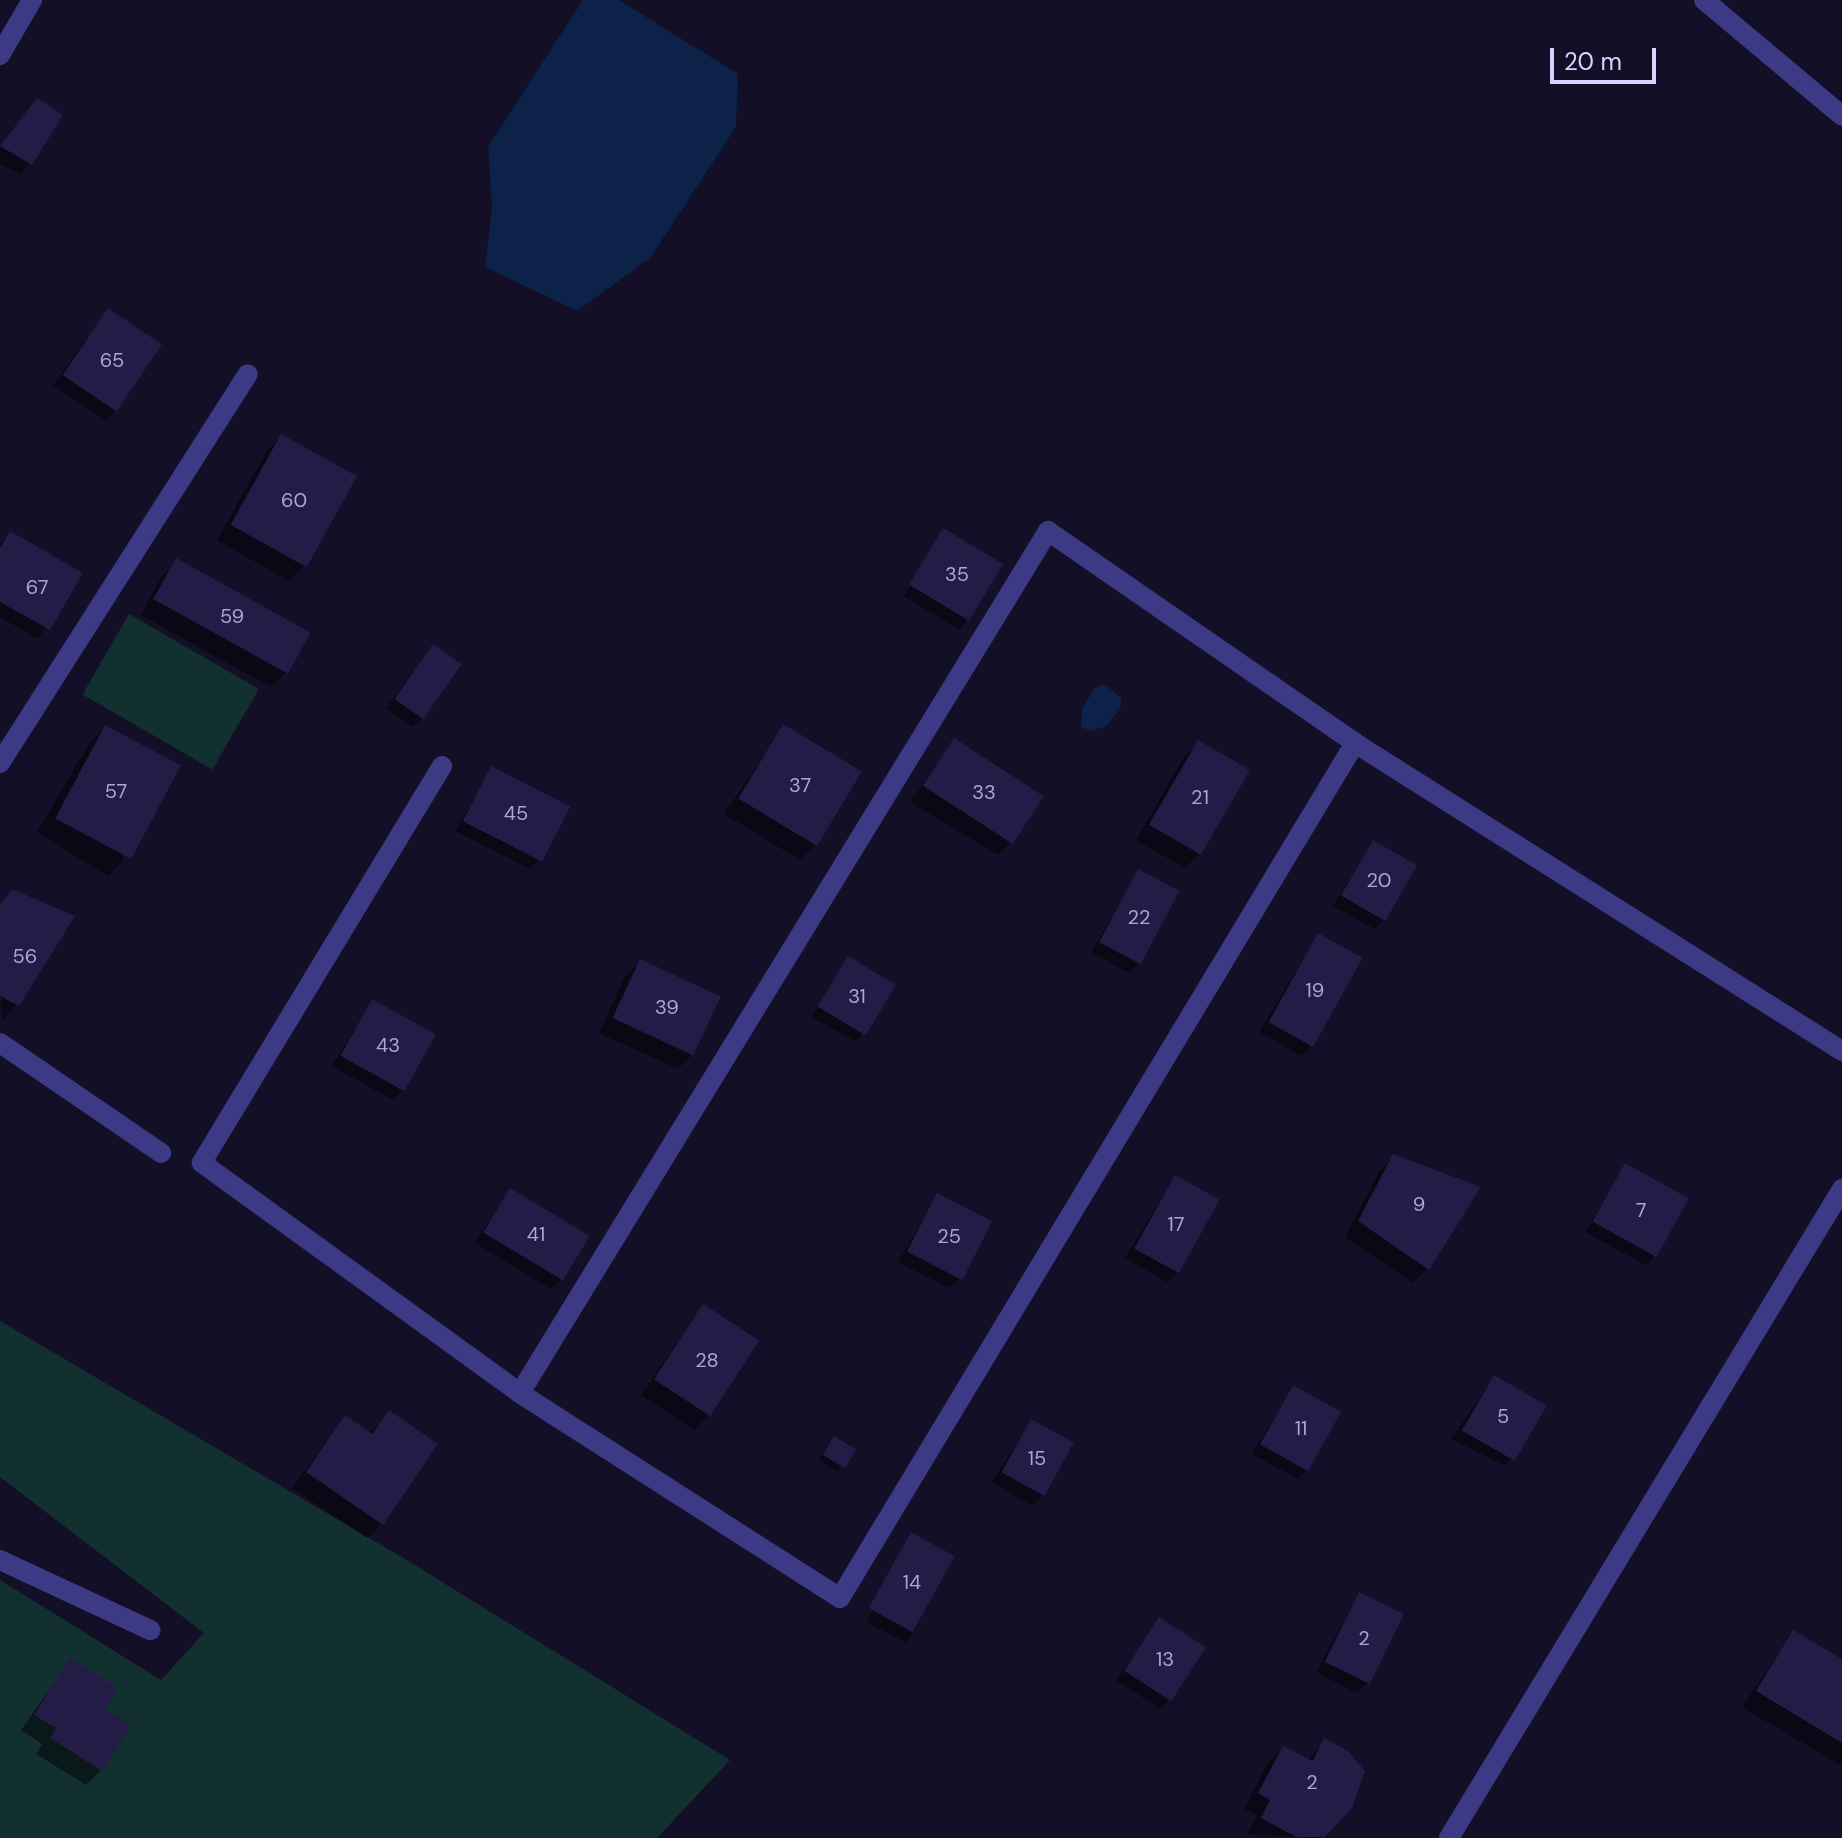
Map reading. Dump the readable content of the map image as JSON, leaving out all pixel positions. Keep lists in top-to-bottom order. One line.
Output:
{"house_numbers":["65","60","35","67","59","37","57","33","21","45","20","22","56","19","31","39","43","9","7","17","41","25","28","5","11","15","14","2","13","2"],"scale_bar":"20 m"}
